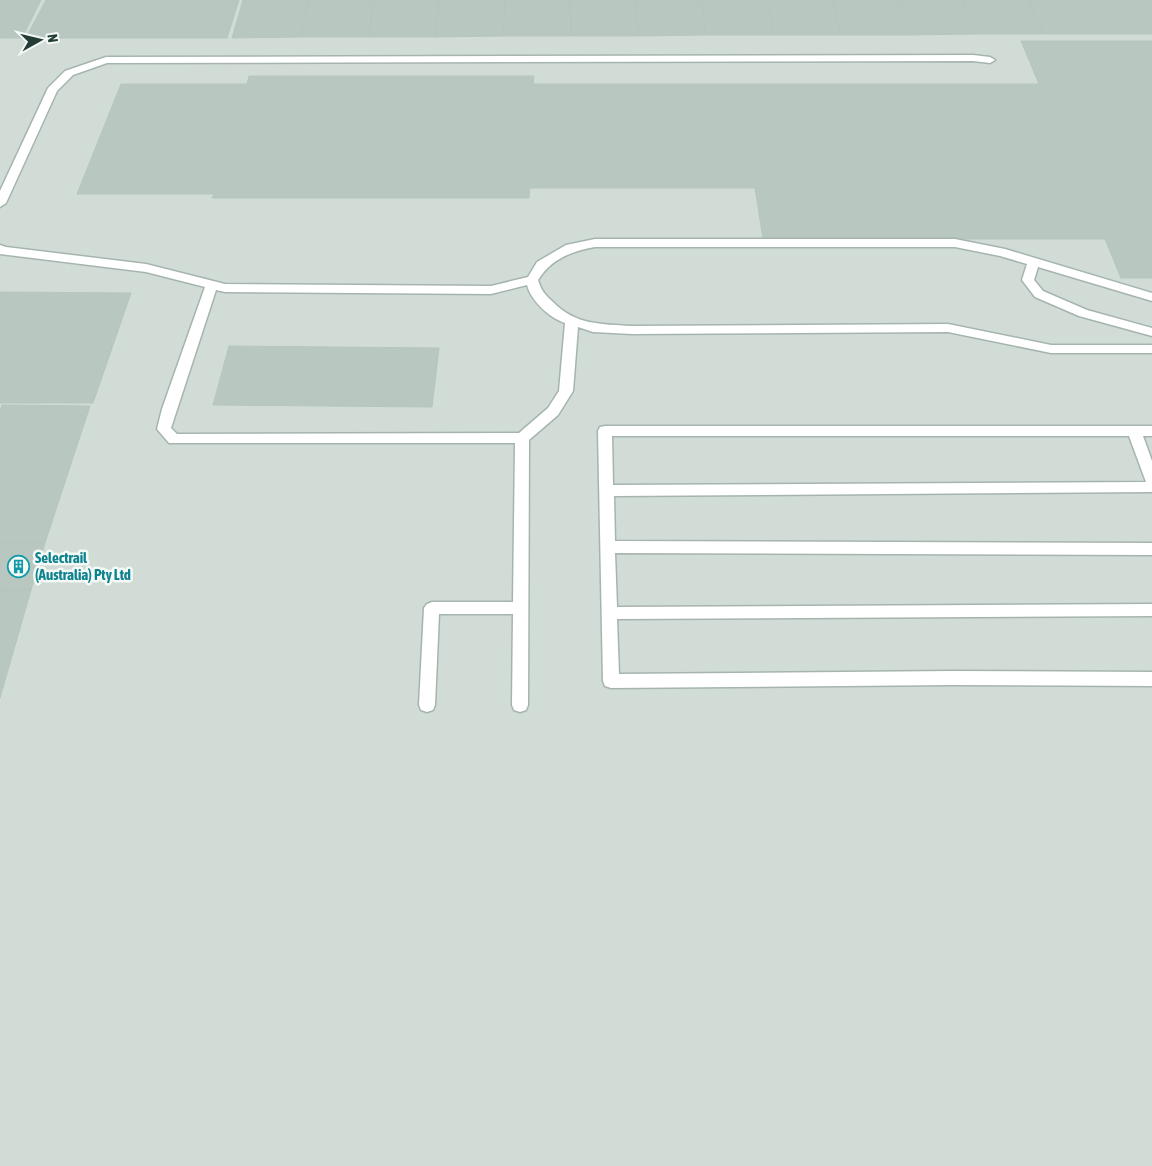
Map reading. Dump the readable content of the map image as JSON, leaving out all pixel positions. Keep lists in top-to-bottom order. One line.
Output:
{"places":{"building":["Selectrail (Australia) Pty Ltd"]},"north":"right"}
